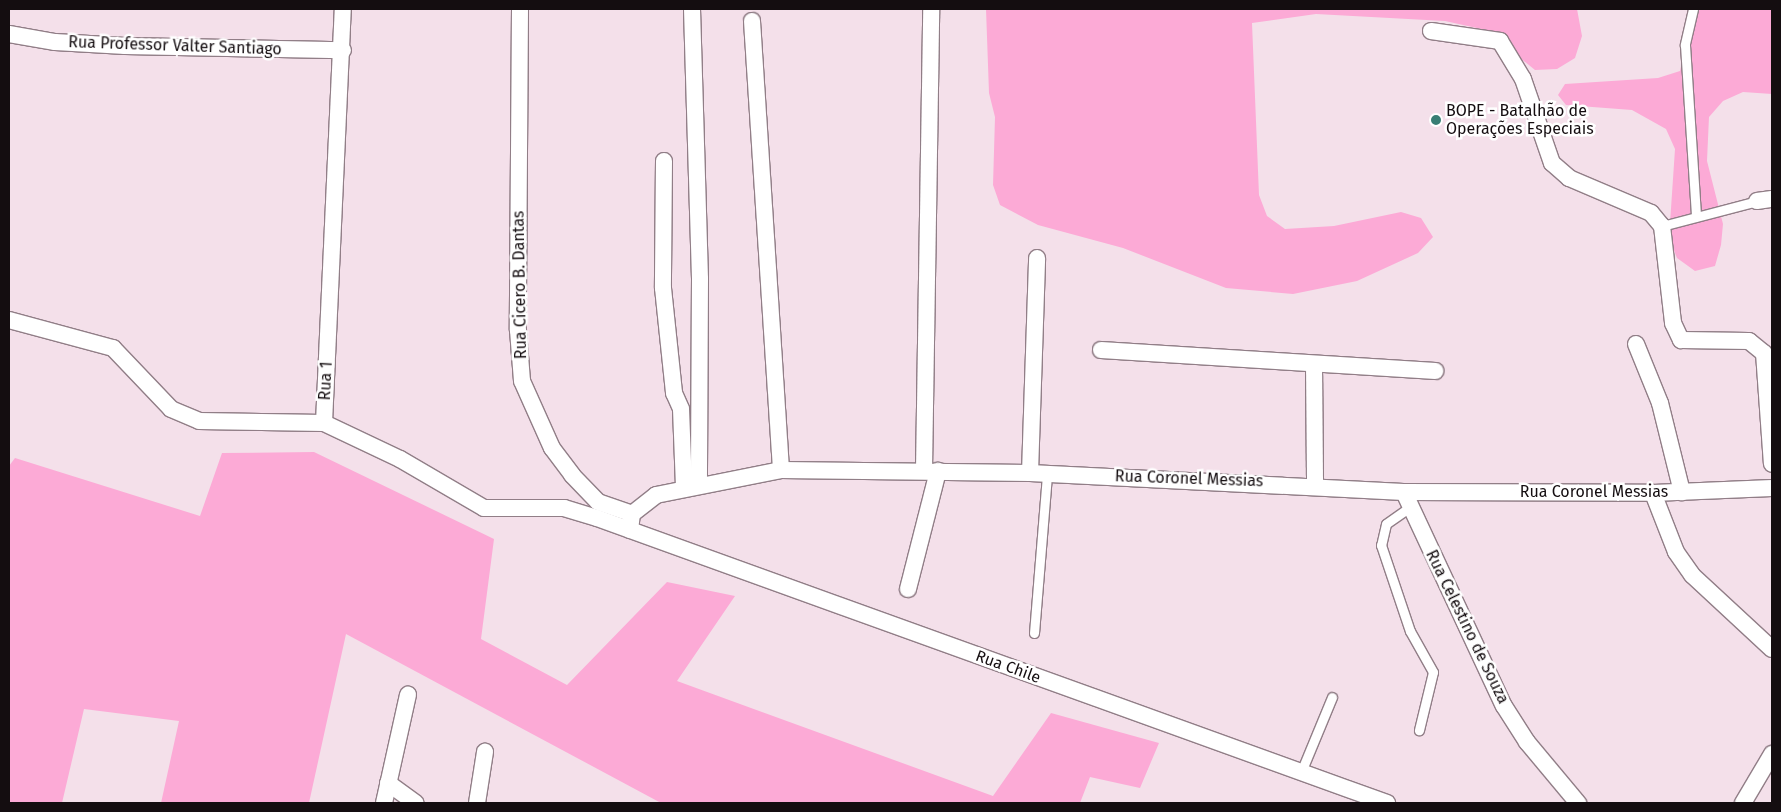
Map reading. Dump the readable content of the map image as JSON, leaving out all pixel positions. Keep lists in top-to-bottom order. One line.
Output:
{"streets":{"street":["Rua Professor Valter Santiago","Rua Cicero B. Dantas","Rua 1","Rua Coronel Messias","Rua Celestino de Souza","Rua Chile"]},"crossings":[["Rua Professor Valter Santiago","Rua 1"],["Rua Cicero B. Dantas","Rua 1"],["Rua Cicero B. Dantas","Rua Coronel Messias"],["Rua Cicero B. Dantas","Rua Chile"],["Rua 1","Rua Coronel Messias"],["Rua 1","Rua Chile"],["Rua Coronel Messias","Rua Celestino de Souza"],["Rua Coronel Messias","Rua Chile"]],"places":["BOPE - Batalhão de Operações Especiais"]}
